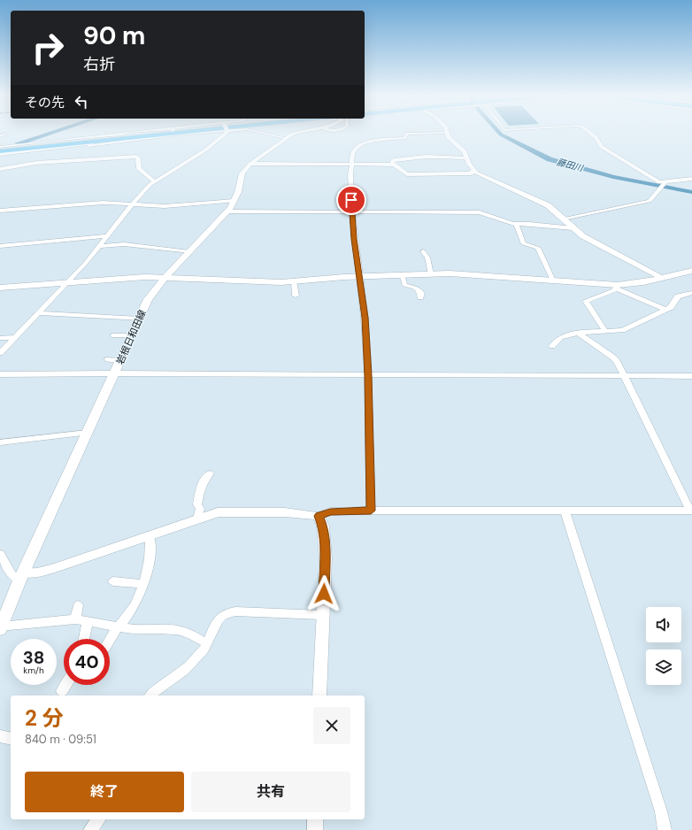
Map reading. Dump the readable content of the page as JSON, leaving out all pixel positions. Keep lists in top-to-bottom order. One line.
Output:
{"streets":{"main road":["岩根日和田線"]},"water":["藤田川"],"page":{"turn":["90 m","右折"],"then":"その先","speed":"38 km/h","limit":"40","heading":["2 分","840 m · 09:51"],"buttons":["終了","共有"]}}
